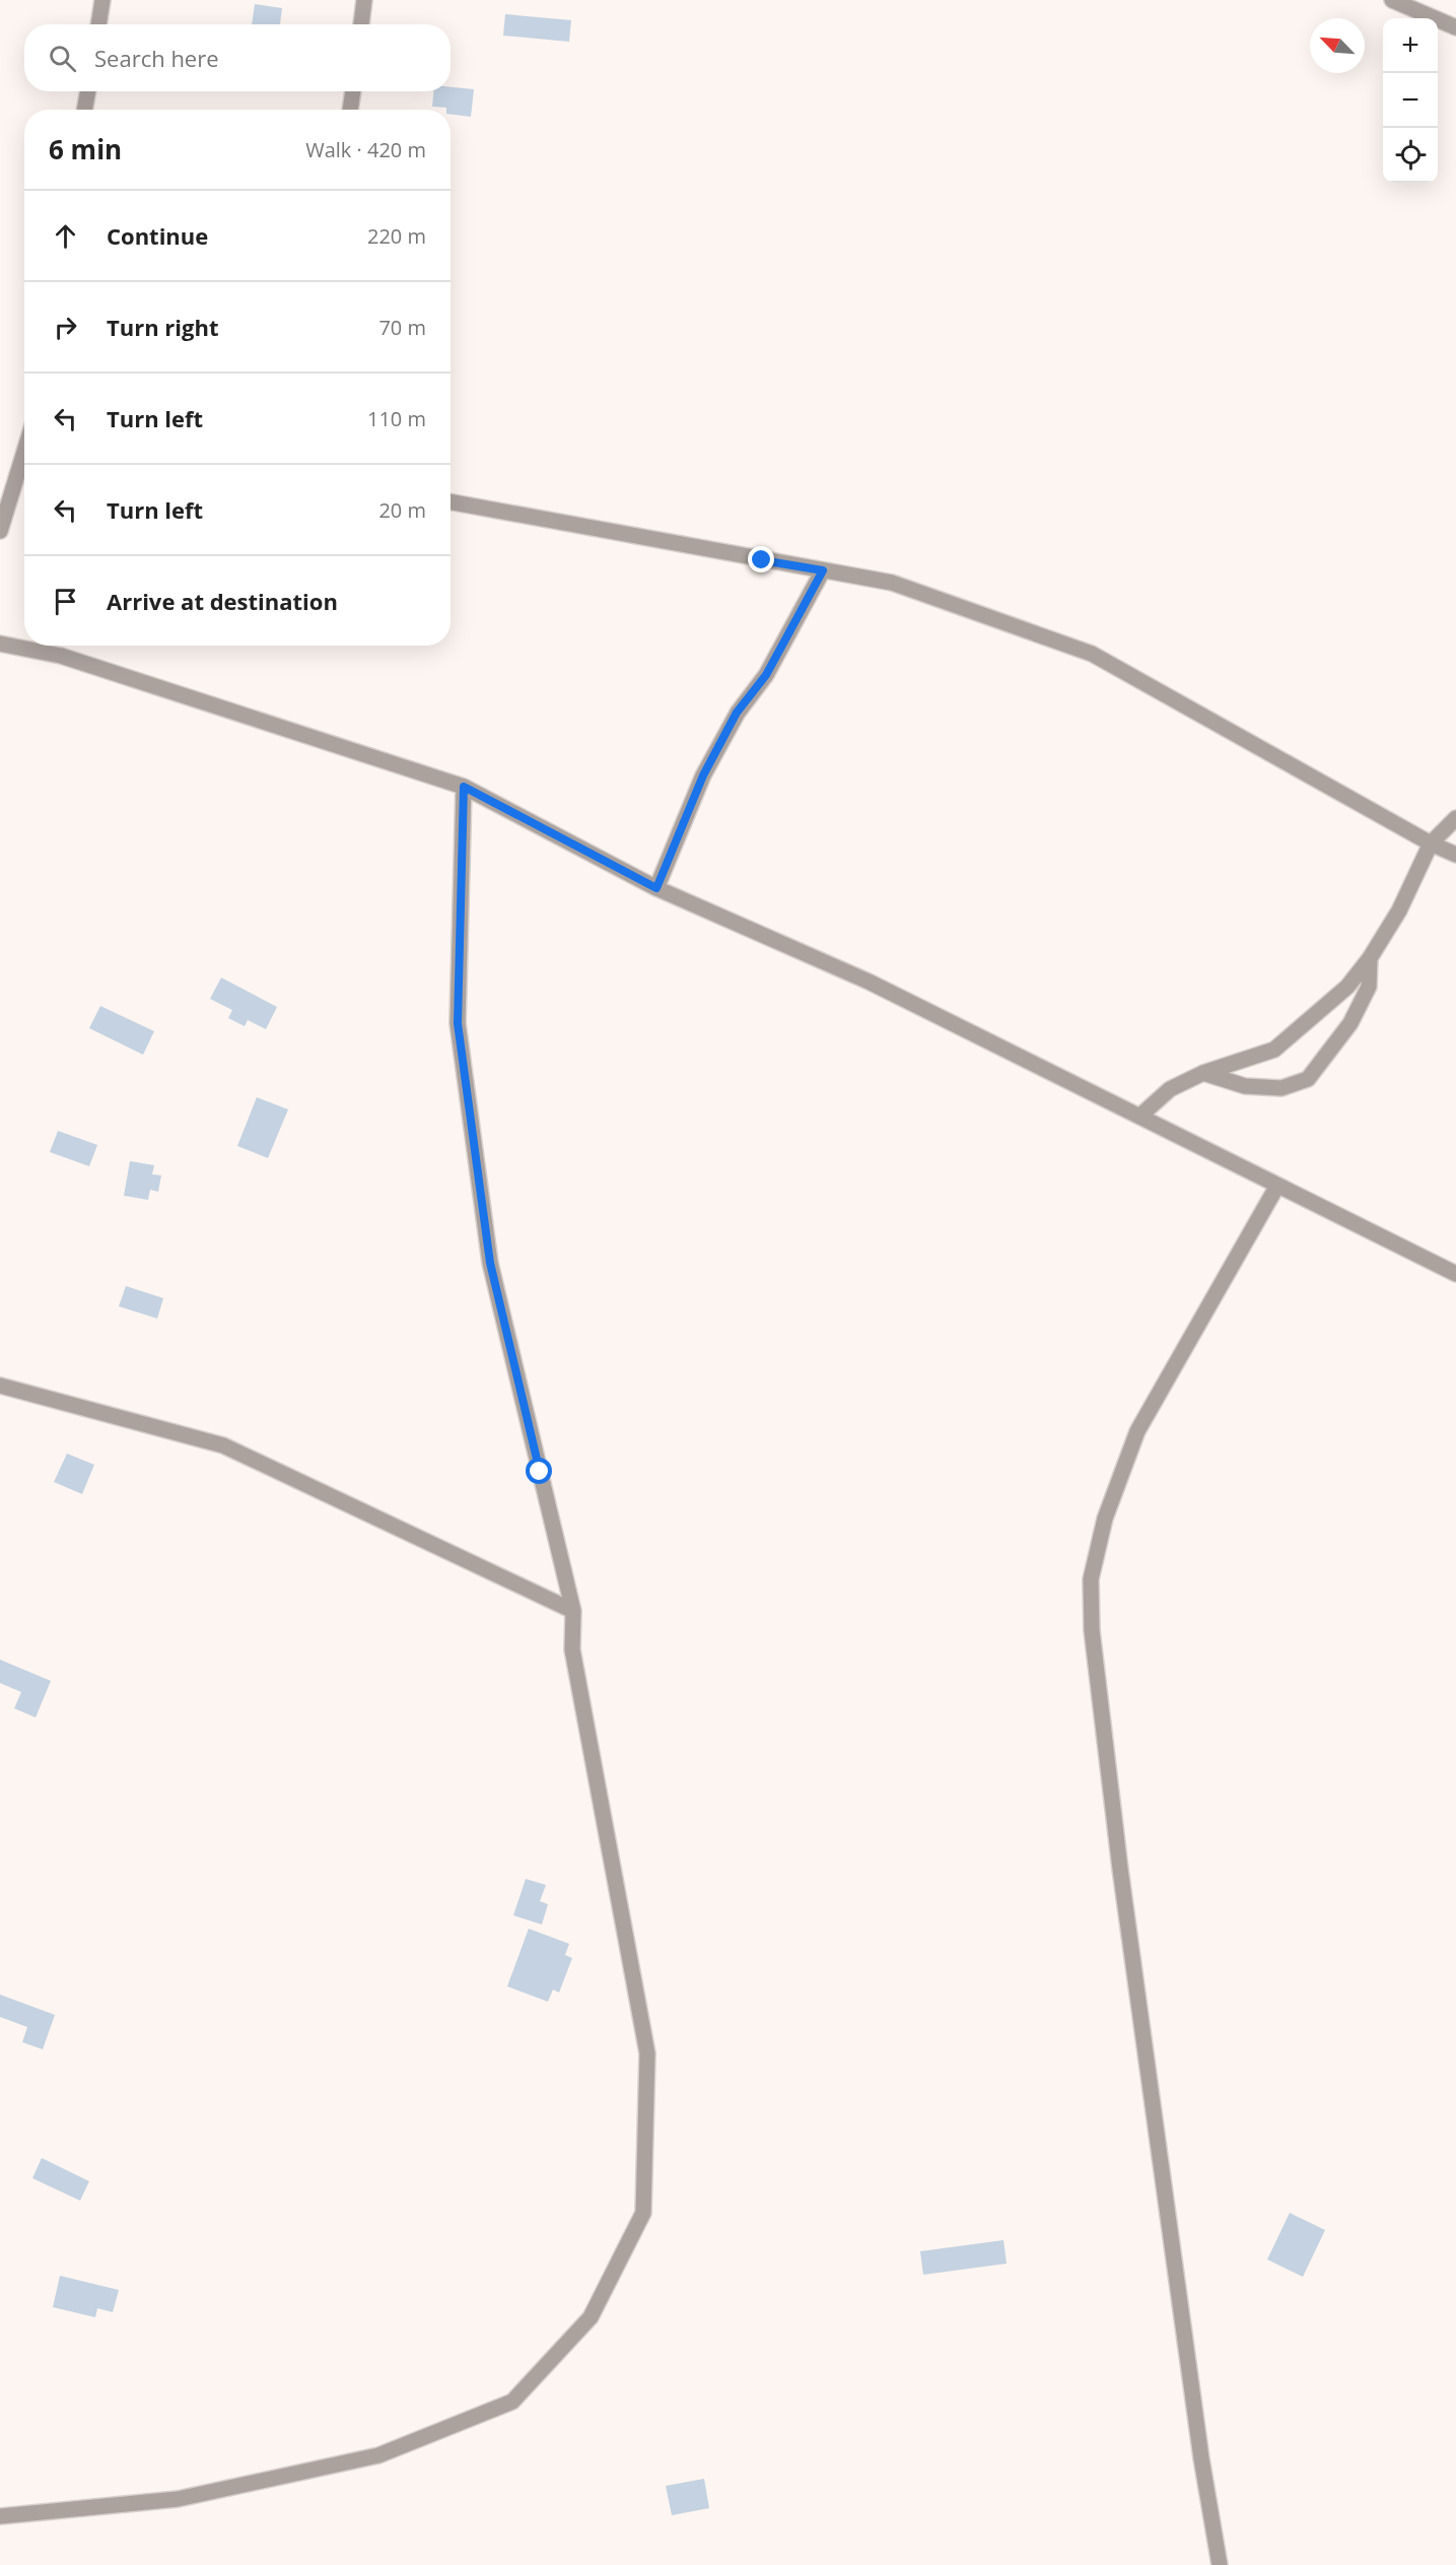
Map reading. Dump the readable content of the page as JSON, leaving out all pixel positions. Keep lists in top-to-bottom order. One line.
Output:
{"north":"top left","page":{"map_buttons":["+","−"],"search":"Search here","heading":["6 min","Walk · 420 m"],"list":[["Continue","220 m"],["Turn right","70 m"],["Turn left","110 m"],["Turn left","20 m"],"Arrive at destination"]}}
